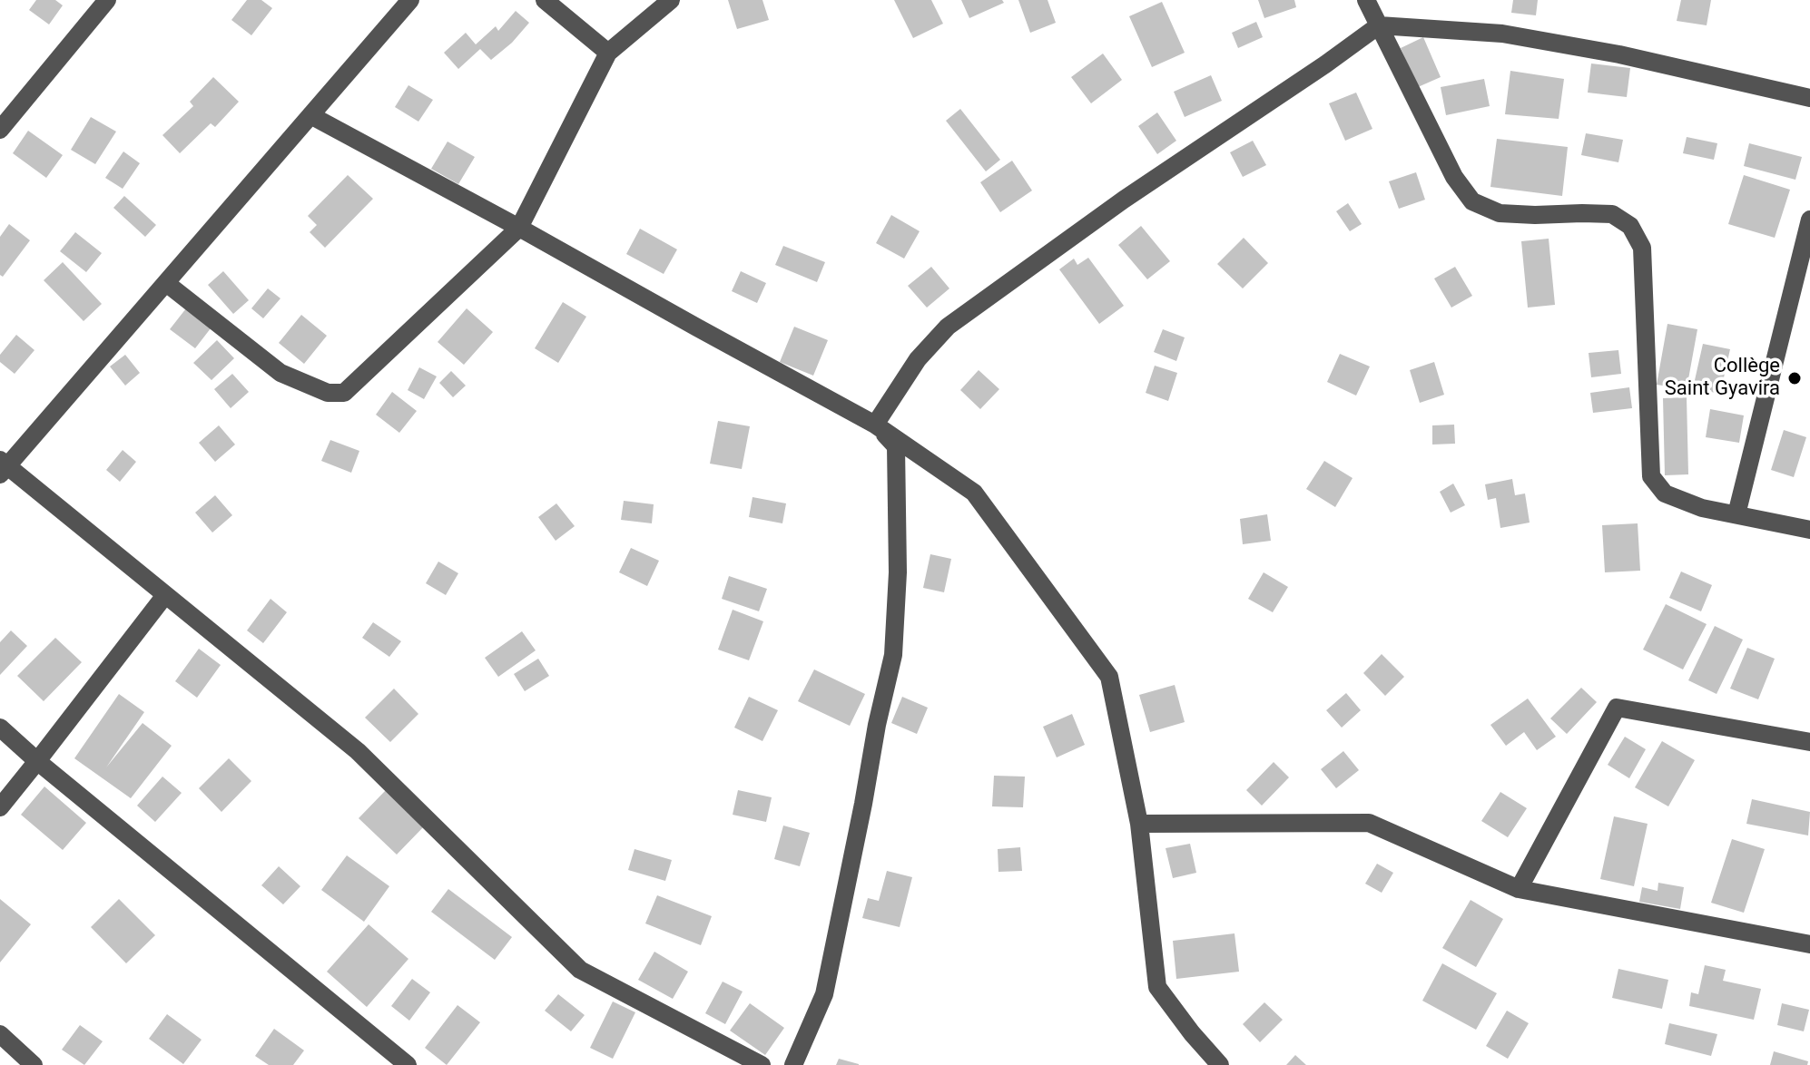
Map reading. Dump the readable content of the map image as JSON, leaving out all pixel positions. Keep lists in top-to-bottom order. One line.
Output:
{"places":["Collège Saint Gyavira"]}
